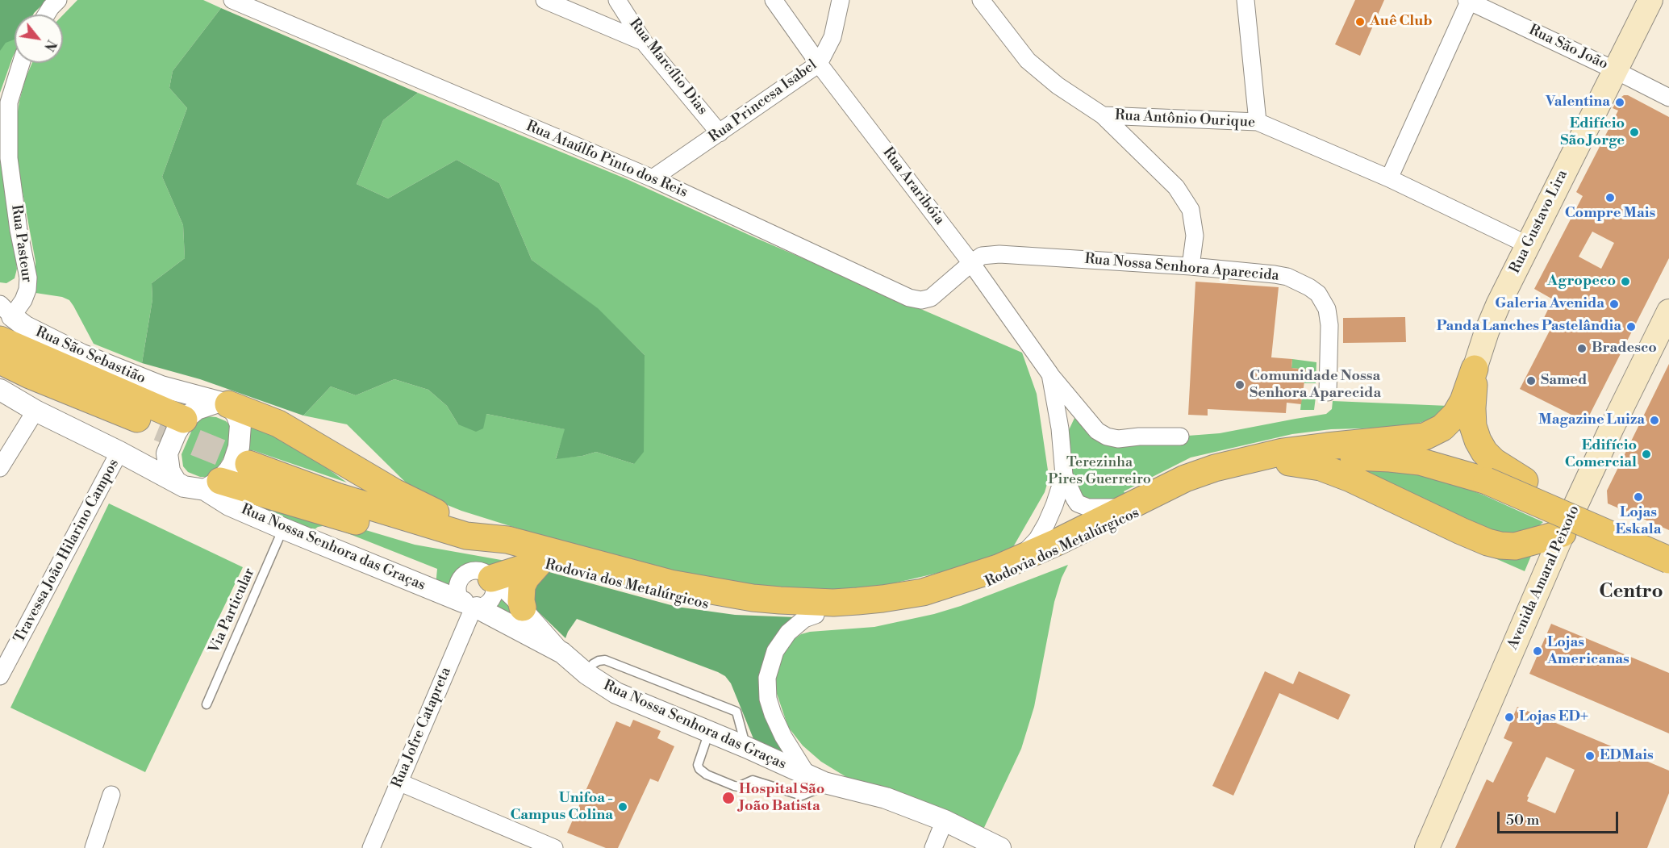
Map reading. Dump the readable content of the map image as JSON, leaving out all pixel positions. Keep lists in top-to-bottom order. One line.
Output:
{"streets":{"main road":["Rua Gustavo Lira","Rodovia dos Metalúrgicos","Avenida Amaral Peixoto"],"street":["Rua São João","Rua Marcílio Dias","Rua Princesa Isabel","Rua Antônio Ourique","Rua Ataúlfo Pinto dos Reis","Rua Araribóia","Rua Pasteur","Rua Nossa Senhora Aparecida","Rua São Sebastião","Rua Nossa Senhora das Graças","Travessa João Hilarino Campos","Rua Jofre Catapreta"],"lane":["Via Particular"]},"crossings":[["Rua São João","Rua Gustavo Lira"],["Rua Marcílio Dias","Rua Princesa Isabel"],["Rua Princesa Isabel","Rua Ataúlfo Pinto dos Reis"],["Rua Princesa Isabel","Rua Araribóia"],["Rua Antônio Ourique","Rua Gustavo Lira"],["Rua Ataúlfo Pinto dos Reis","Rua Araribóia"],["Rua Ataúlfo Pinto dos Reis","Rua Nossa Senhora Aparecida"],["Rua Araribóia","Rua Nossa Senhora Aparecida"],["Rua Pasteur","Rua São Sebastião"],["Rua São Sebastião","Rua Nossa Senhora das Graças"],["Rua Nossa Senhora das Graças","Rodovia dos Metalúrgicos"],["Rua Nossa Senhora das Graças","Via Particular"],["Rua Nossa Senhora das Graças","Rua Jofre Catapreta"]],"districts":["Centro"],"parks":["Terezinha Pires Guerreiro"],"places":["Auê Club","Valentina","Edifício São Jorge","Compre Mais","Agropeco","Galeria Avenida","Panda Lanches Pastelândia","Bradesco","Samed","Comunidade Nossa Senhora Aparecida","Magazine Luiza","Edifício Comercial","Lojas Eskala","Lojas Americanas","Lojas ED+","EDMais","Hospital São João Batista","Unifoa - Campus Colina"],"scale_bar":"50 m","north":"bottom right"}
